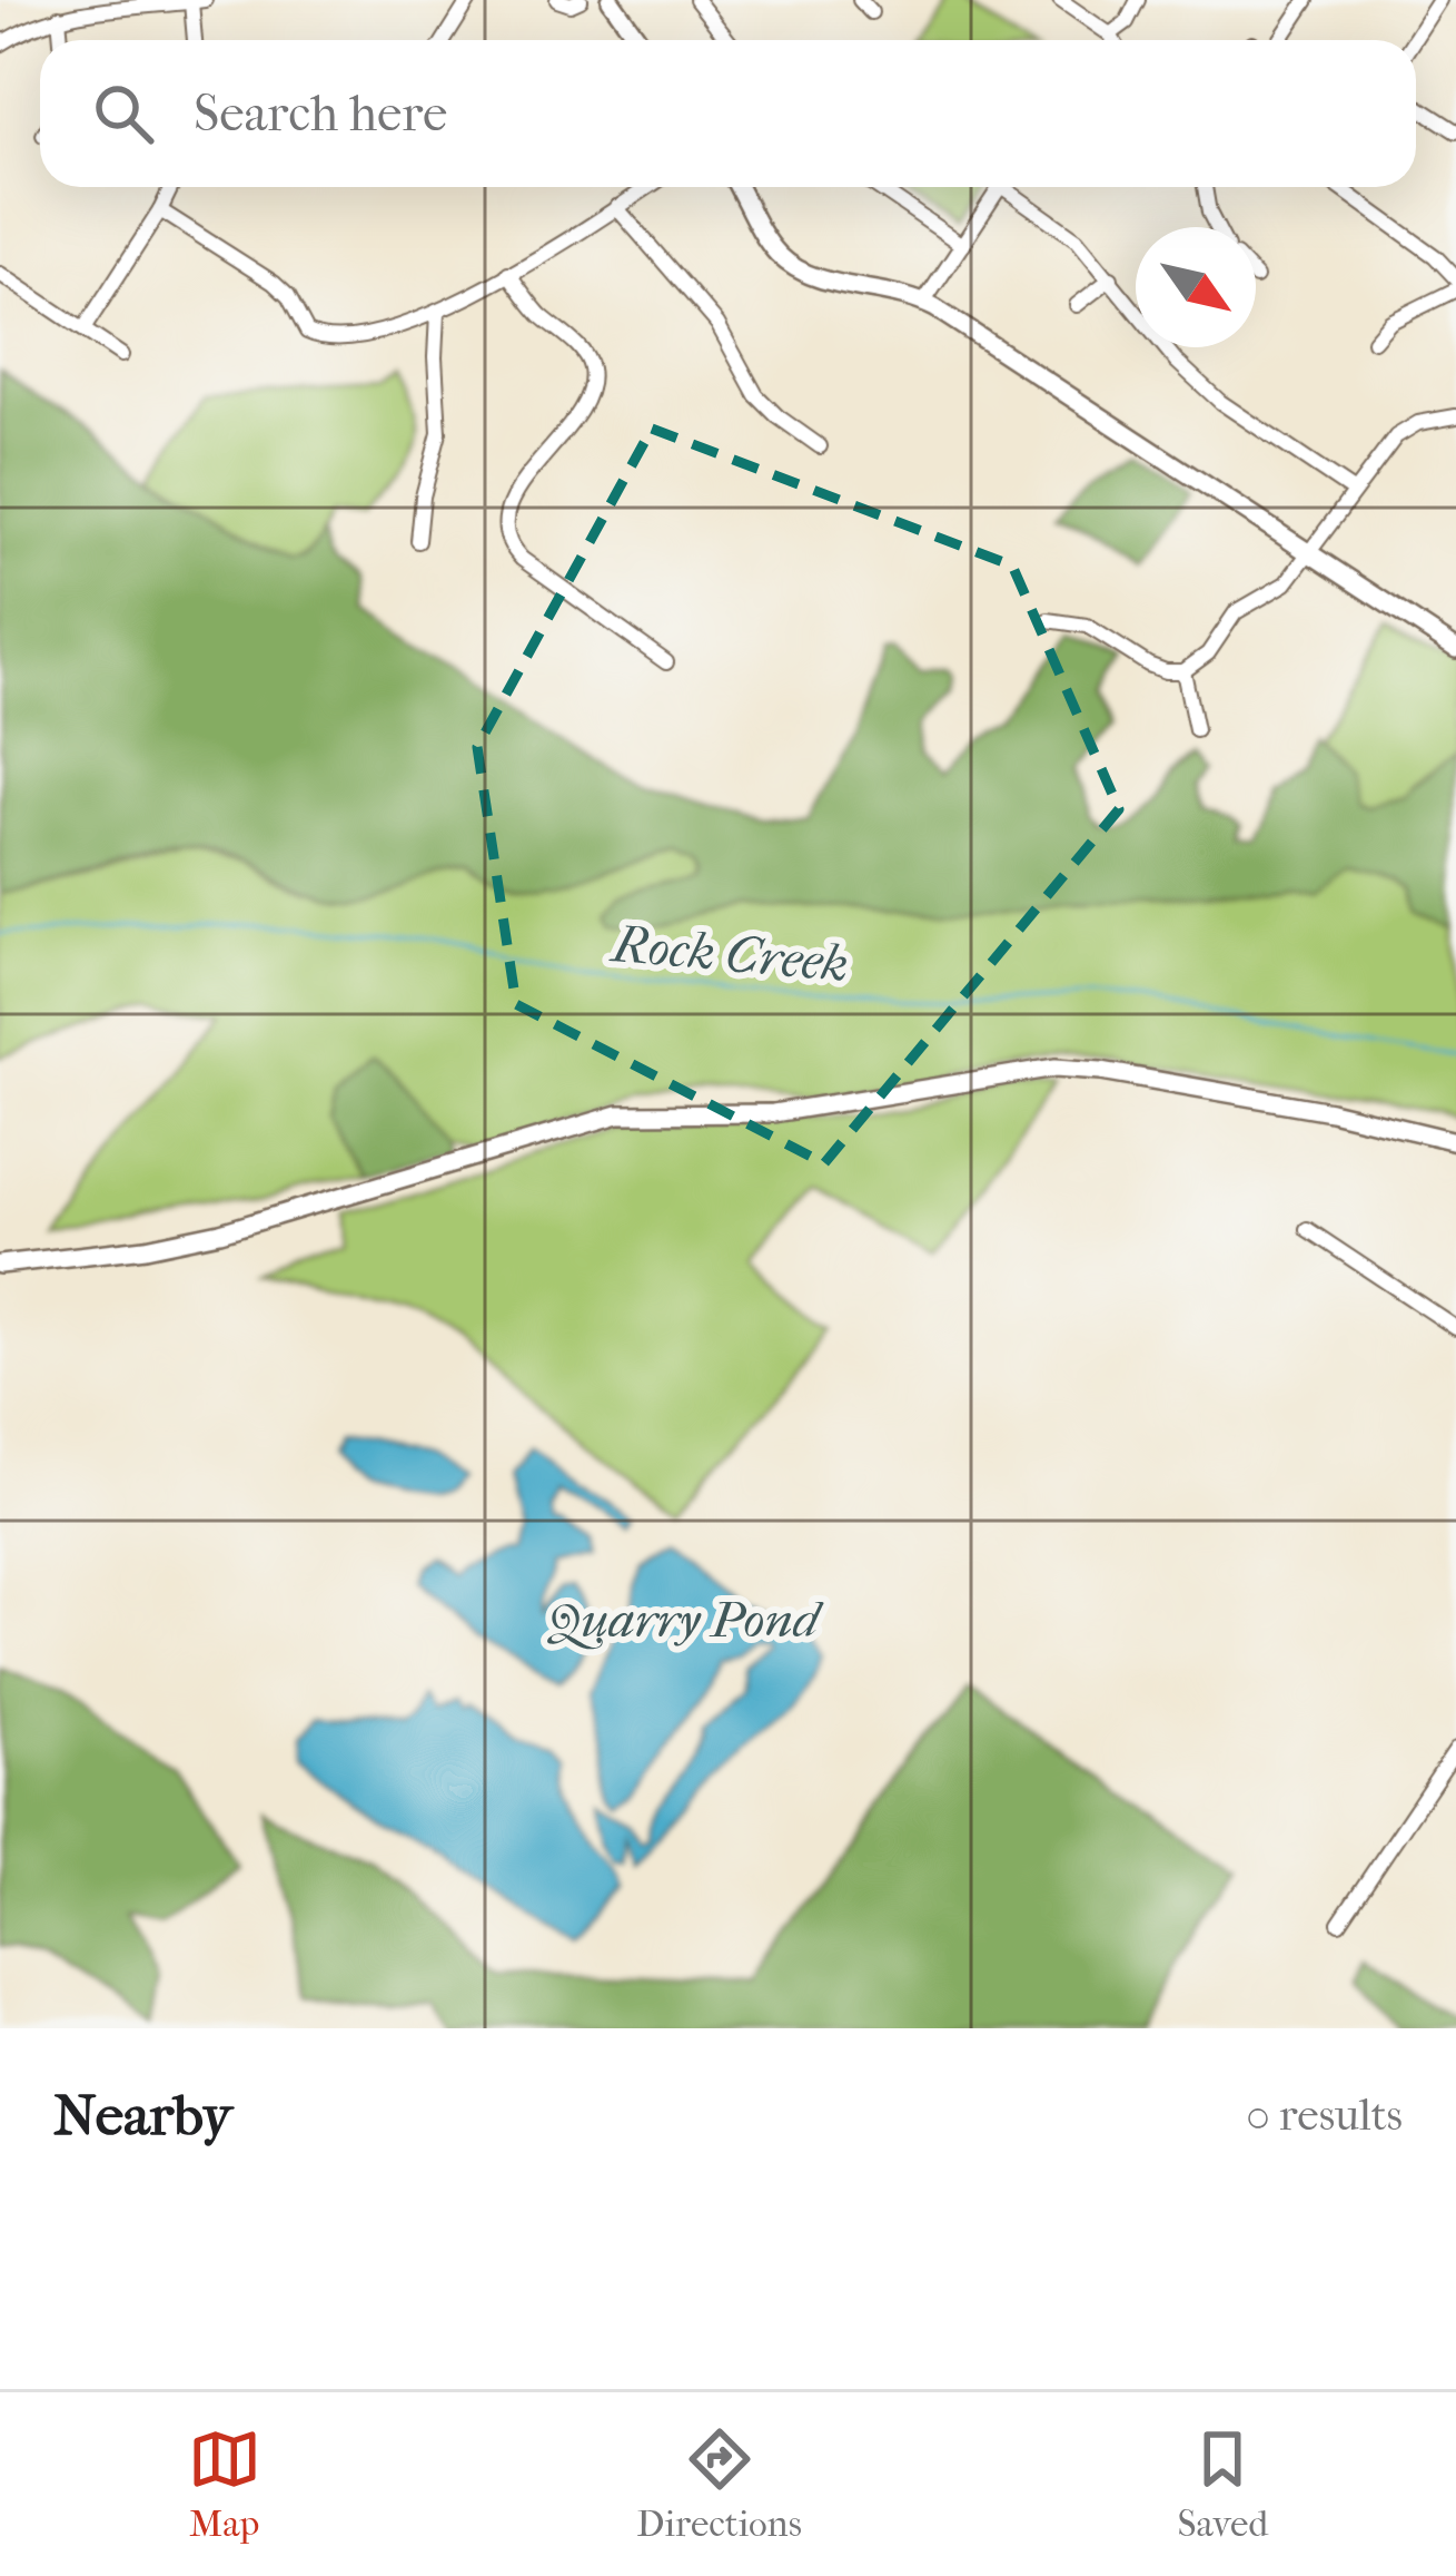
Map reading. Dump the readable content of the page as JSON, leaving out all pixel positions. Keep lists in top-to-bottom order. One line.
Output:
{"water":["Rock Creek","Quarry Pond"],"north":"bottom right","page":{"search":"Search here","heading":["Nearby","0 results"],"nav":["Map","Directions","Saved"]}}
